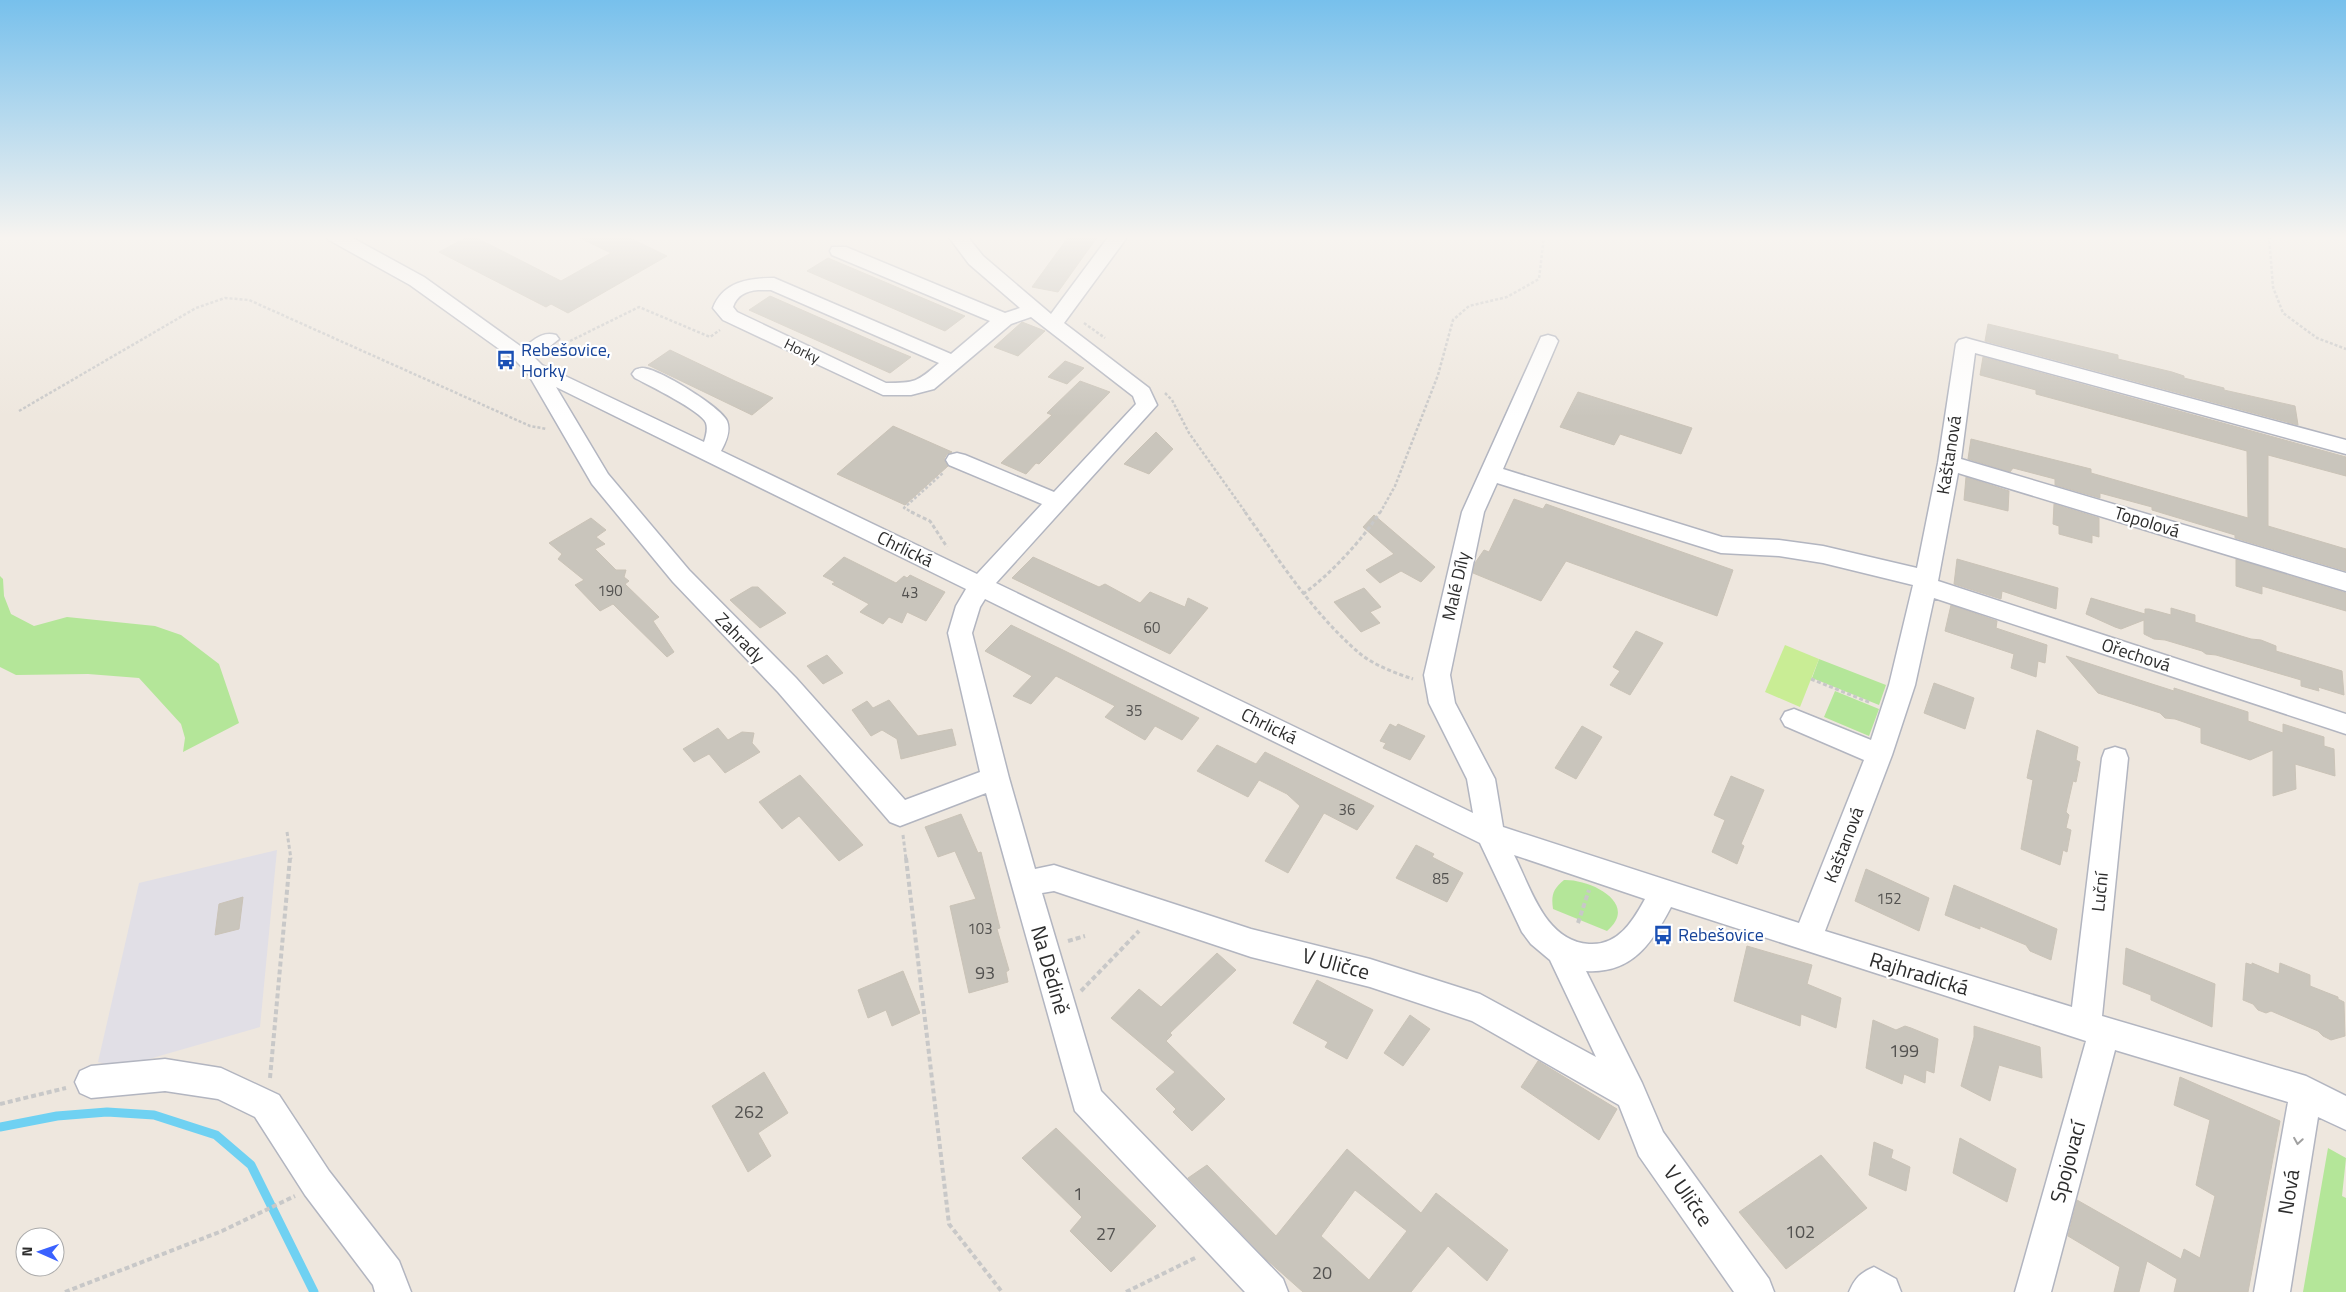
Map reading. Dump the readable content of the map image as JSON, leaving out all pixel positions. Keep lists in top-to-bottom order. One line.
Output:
{"streets":{"street":["Horky","Kaštanová","Topolová","Chrlická","Malé Díly","Zahrady","Ořechová","Luční","V Uličce","Na Dědině","Rajhradická","Spojovací","Nová"]},"crossings":[["Kaštanová","Topolová"],["Kaštanová","Ořechová"],["Kaštanová","Rajhradická"],["Chrlická","Zahrady"],["Chrlická","V Uličce"],["Chrlická","Na Dědině"],["Chrlická","Rajhradická"],["Malé Díly","Ořechová"],["Luční","Rajhradická"],["Luční","Spojovací"],["V Uličce","Na Dědině"],["V Uličce","Rajhradická"],["Rajhradická","Spojovací"],["Rajhradická","Nová"]],"one_way":["Nová"],"places":{"bus stop":["Rebešovice, Horky","Rebešovice"]},"house_numbers":["190","43","60","35","36","85","152","103","93","199","262","1","102","27","20"],"north":"left"}
